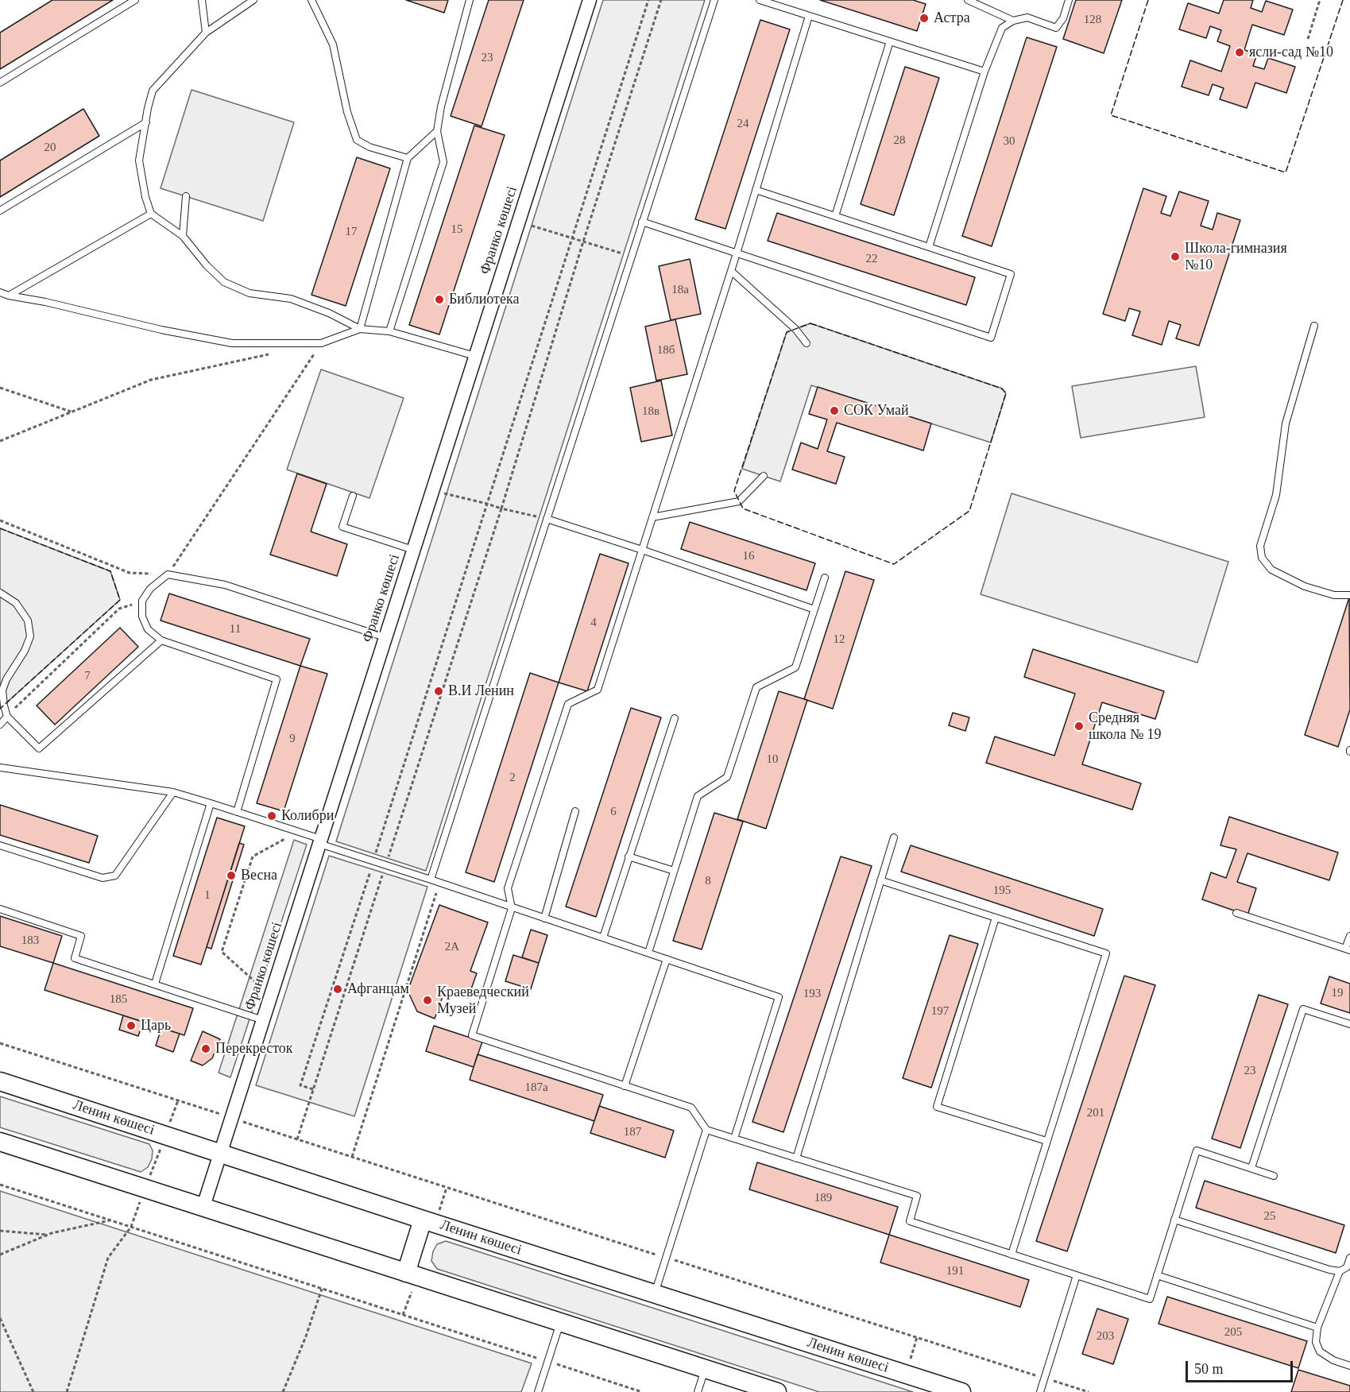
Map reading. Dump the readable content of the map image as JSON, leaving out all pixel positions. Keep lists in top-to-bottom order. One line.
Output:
{"streets":{"main road":["Ленин көшесі"],"street":["Франко көшесі"]},"crossings":[["Франко көшесі","Ленин көшесі"]],"places":["Астра","ясли-сад №10","Школа-гимназия №10","Библиотека","СОК Умай","В.И Ленин","Средняя школа № 19","Колибри","Весна","Афганцам","Краеведческий Музей","Царь","Перекресток"],"house_numbers":["128","23","24","28","30","20","15","17","22","18а","18б","18в","16","4","11","12","7","9","10","2","6","8","195","1","183","2А","19","193","185","197","23","187а","201","187","189","25","191","205","203"],"scale_bar":"50 m"}
